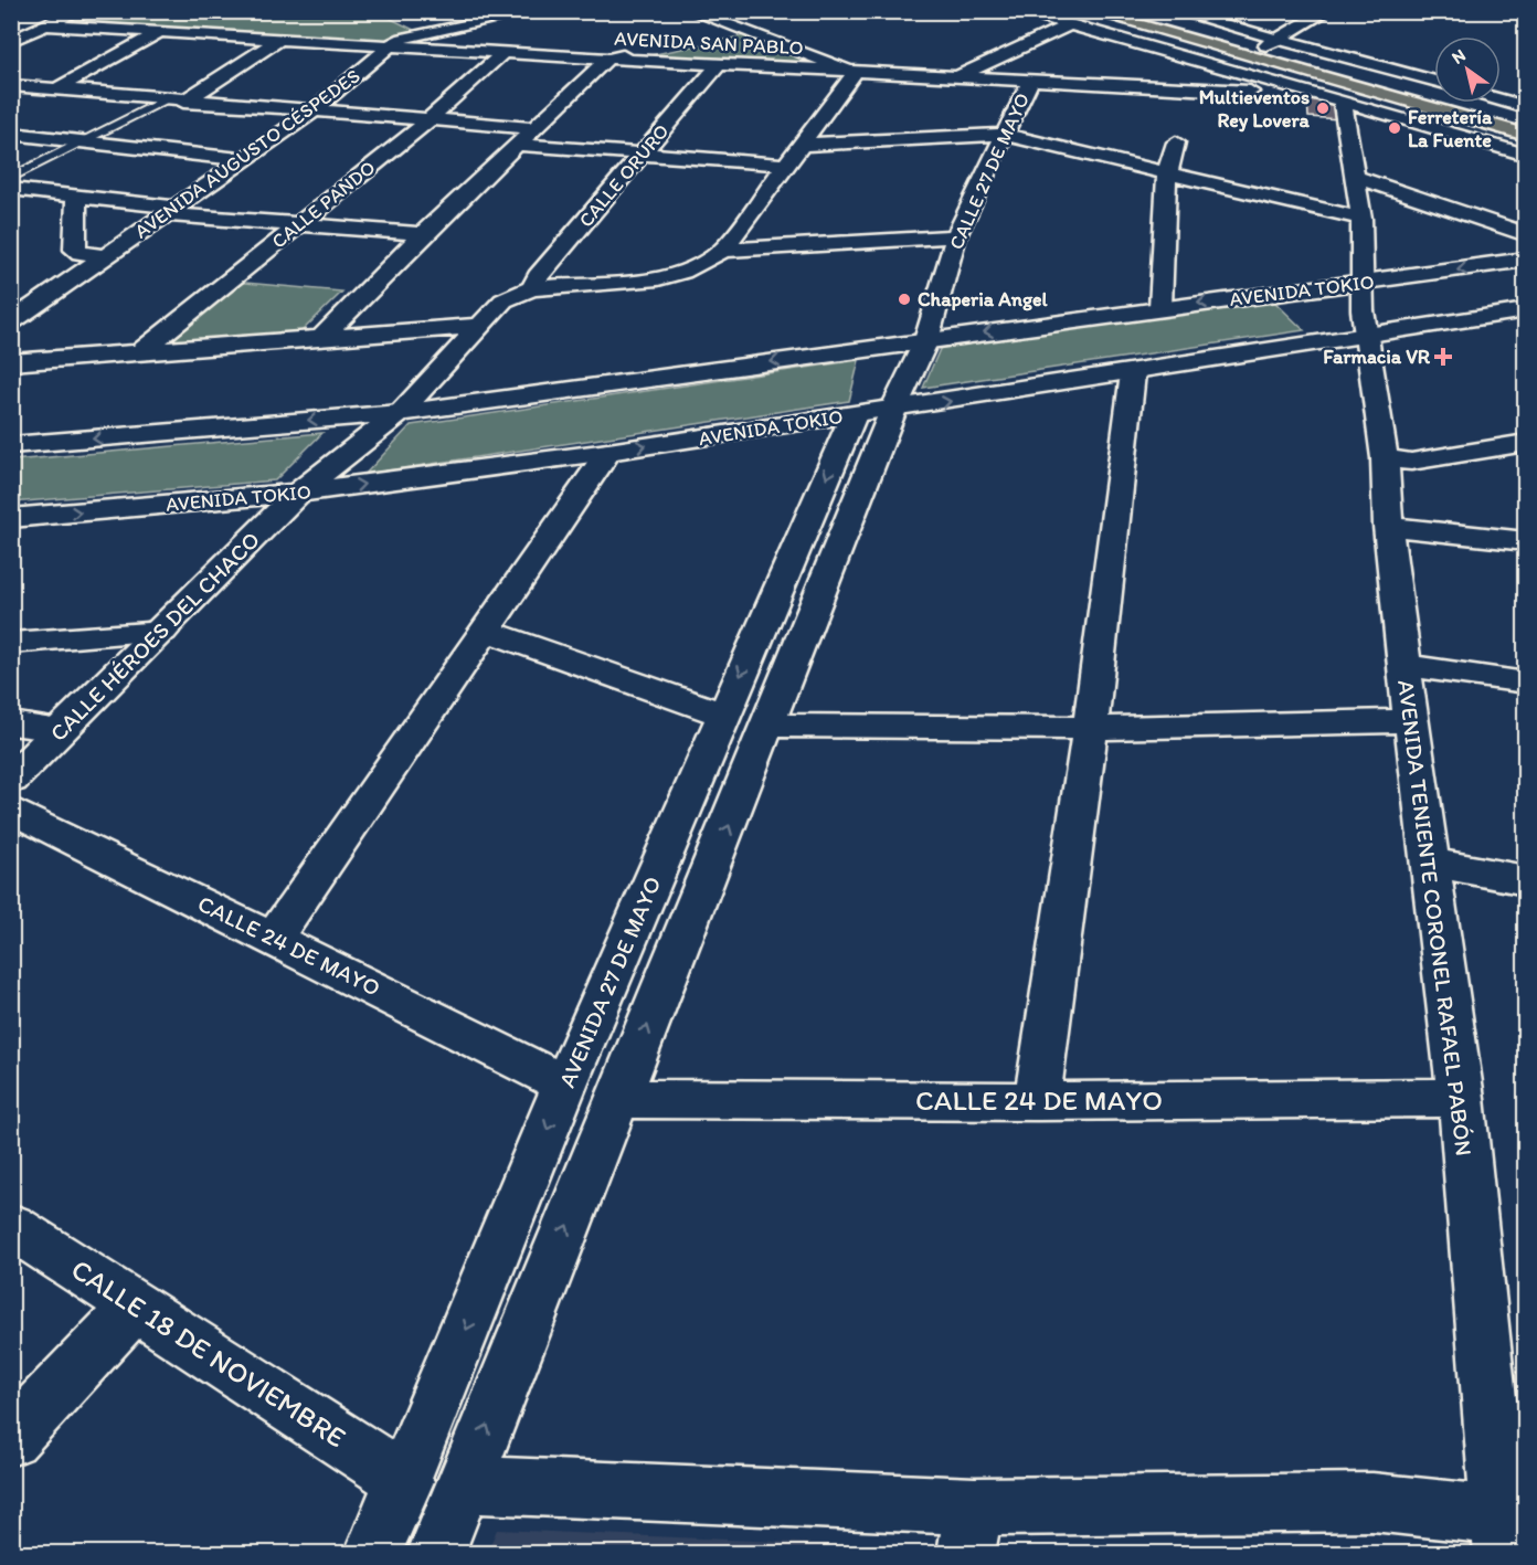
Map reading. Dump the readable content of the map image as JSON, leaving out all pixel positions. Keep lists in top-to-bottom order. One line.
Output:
{"streets":{"street":["AVENIDA SAN PABLO","AVENIDA AUGUSTO CÉSPEDES","CALLE 27 DE MAYO","CALLE ORURO","CALLE PANDO","AVENIDA TOKIO","CALLE HÉROES DEL CHACO","AVENIDA TENIENTE CORONEL RAFAEL PABÓN","CALLE 24 DE MAYO","AVENIDA 27 DE MAYO","CALLE 18 DE NOVIEMBRE"]},"crossings":[["AVENIDA SAN PABLO","AVENIDA AUGUSTO CÉSPEDES"],["AVENIDA SAN PABLO","CALLE 27 DE MAYO"],["AVENIDA SAN PABLO","CALLE ORURO"],["AVENIDA SAN PABLO","CALLE PANDO"],["CALLE 27 DE MAYO","AVENIDA TOKIO"],["CALLE ORURO","CALLE HÉROES DEL CHACO"],["AVENIDA TOKIO","CALLE HÉROES DEL CHACO"],["AVENIDA TOKIO","AVENIDA TENIENTE CORONEL RAFAEL PABÓN"],["AVENIDA TOKIO","AVENIDA 27 DE MAYO"],["AVENIDA TENIENTE CORONEL RAFAEL PABÓN","CALLE 24 DE MAYO"],["CALLE 24 DE MAYO","AVENIDA 27 DE MAYO"],["AVENIDA 27 DE MAYO","CALLE 18 DE NOVIEMBRE"]],"places":{"other":["Multieventos Rey Lovera","Ferretería La Fuente","Chaperia Angel"],"health":["Farmacia VR"]},"north":"top left"}
